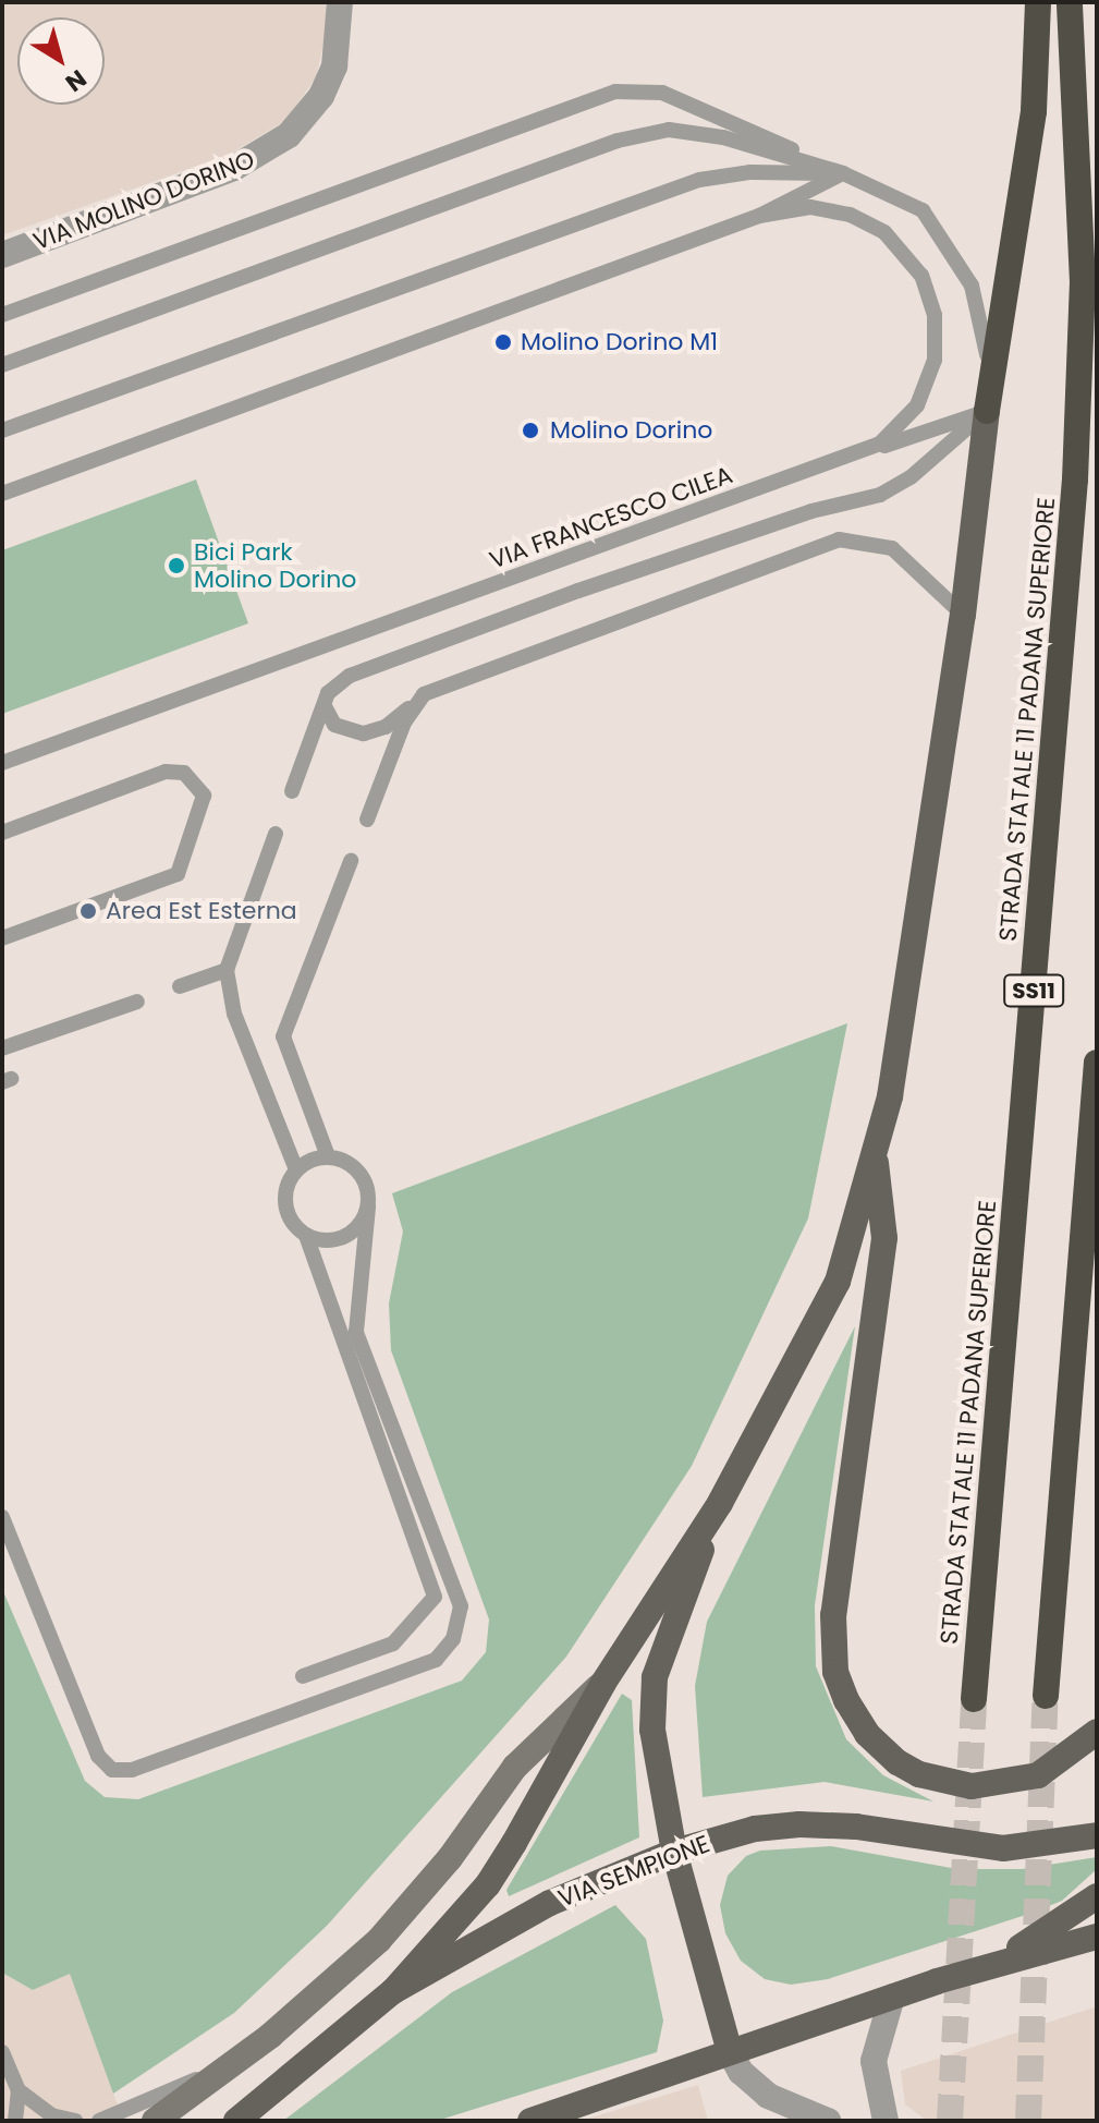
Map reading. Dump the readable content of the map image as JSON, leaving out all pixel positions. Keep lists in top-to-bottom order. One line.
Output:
{"streets":{"highway":["STRADA STATALE 11 PADANA SUPERIORE","SS11"],"main road":["VIA SEMPIONE"],"street":["VIA MOLINO DORINO"],"lane":["VIA FRANCESCO CILEA"]},"places":["Molino Dorino M1","Molino Dorino","Bici Park Molino Dorino","Area Est Esterna"],"north":"bottom right"}
